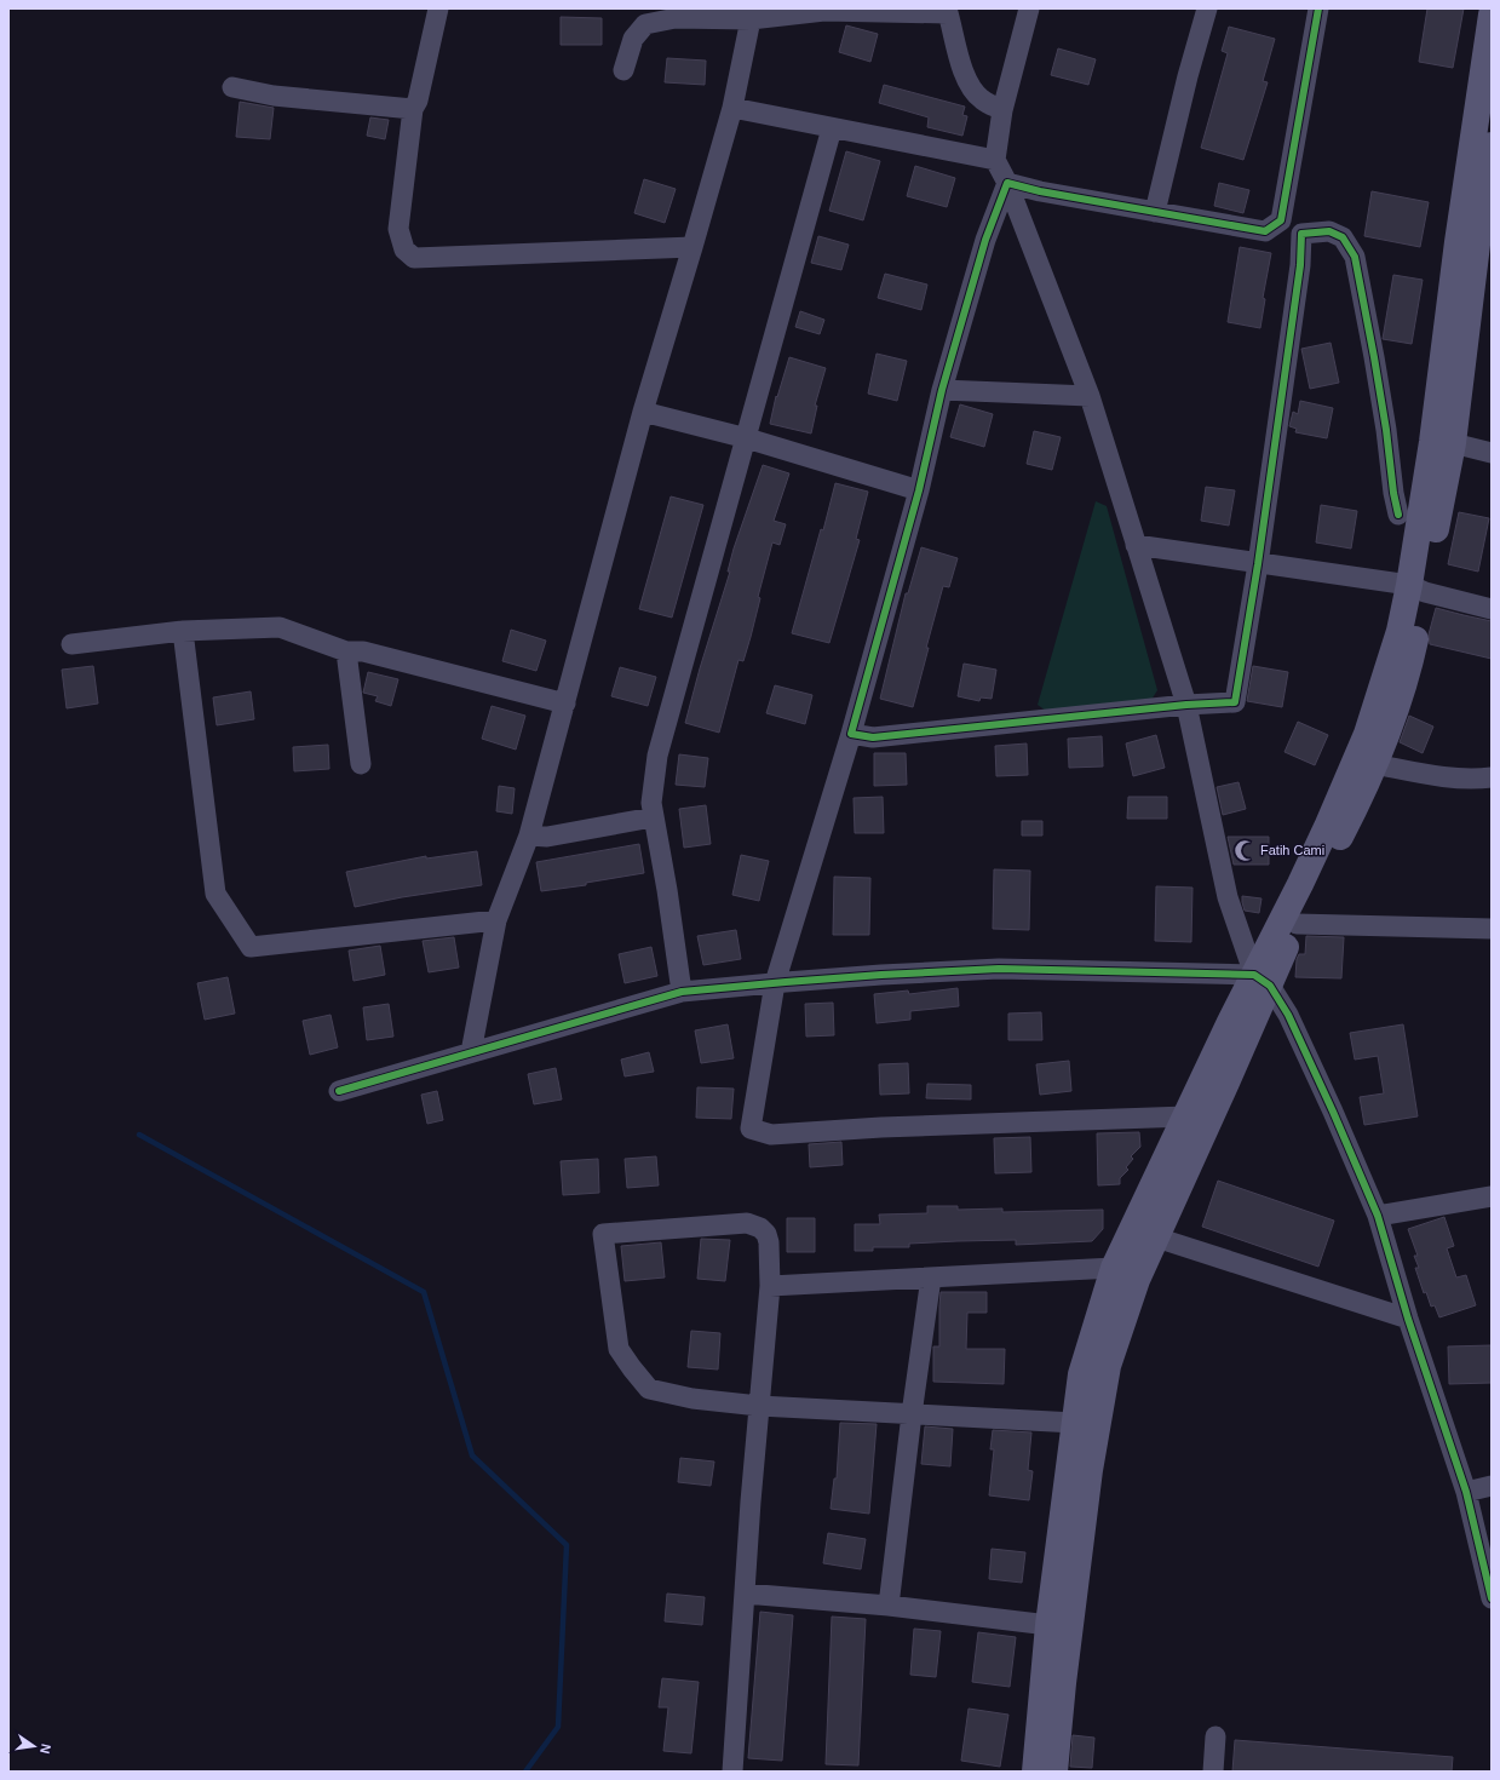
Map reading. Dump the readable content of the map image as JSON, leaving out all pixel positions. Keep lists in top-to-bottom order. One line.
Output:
{"places":{"mosque":["Fatih Cami"]},"north":"right"}
